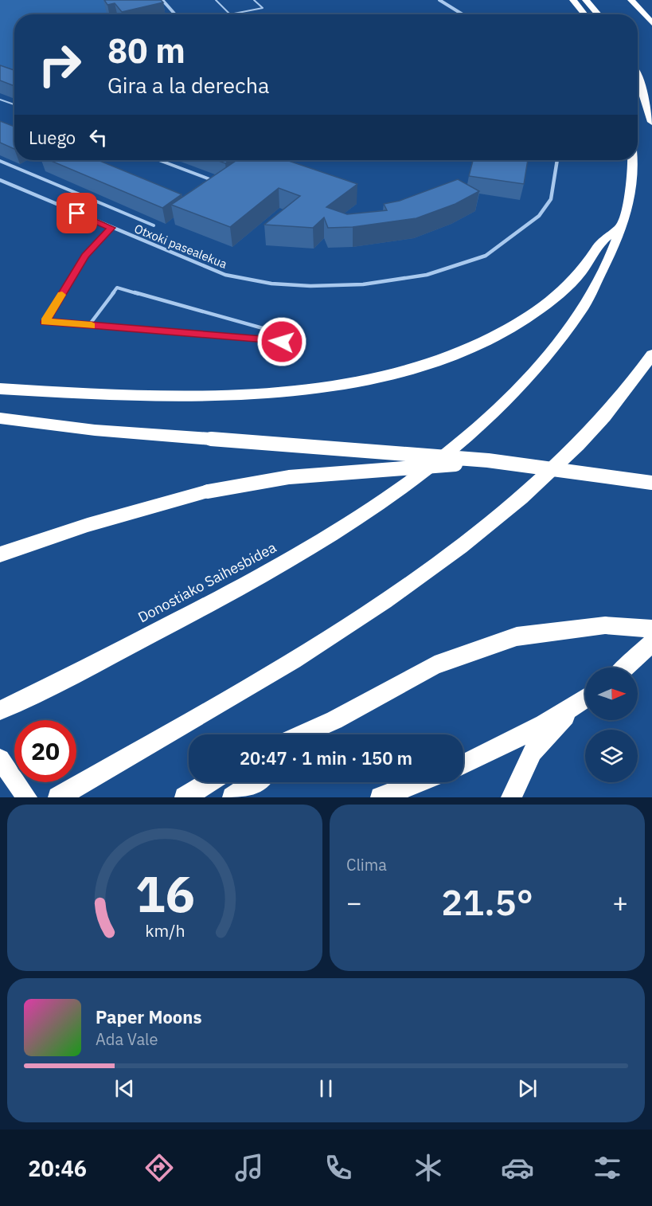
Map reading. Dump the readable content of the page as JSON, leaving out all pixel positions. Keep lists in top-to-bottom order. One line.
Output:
{"streets":{"highway":["Donostiako Saihesbidea"],"street":["Otxoki pasealekua"]},"north":"right","page":{"turn":["80 m","Gira a la derecha"],"then":"Luego","limit":"20","trip":"20:47 · 1 min · 150 m","tile":"Clima","heat":["−","21.5°","+"],"song":["Paper Moons","Ada Vale"],"tabs":"20:46","gauge":["16","km/h"]}}
